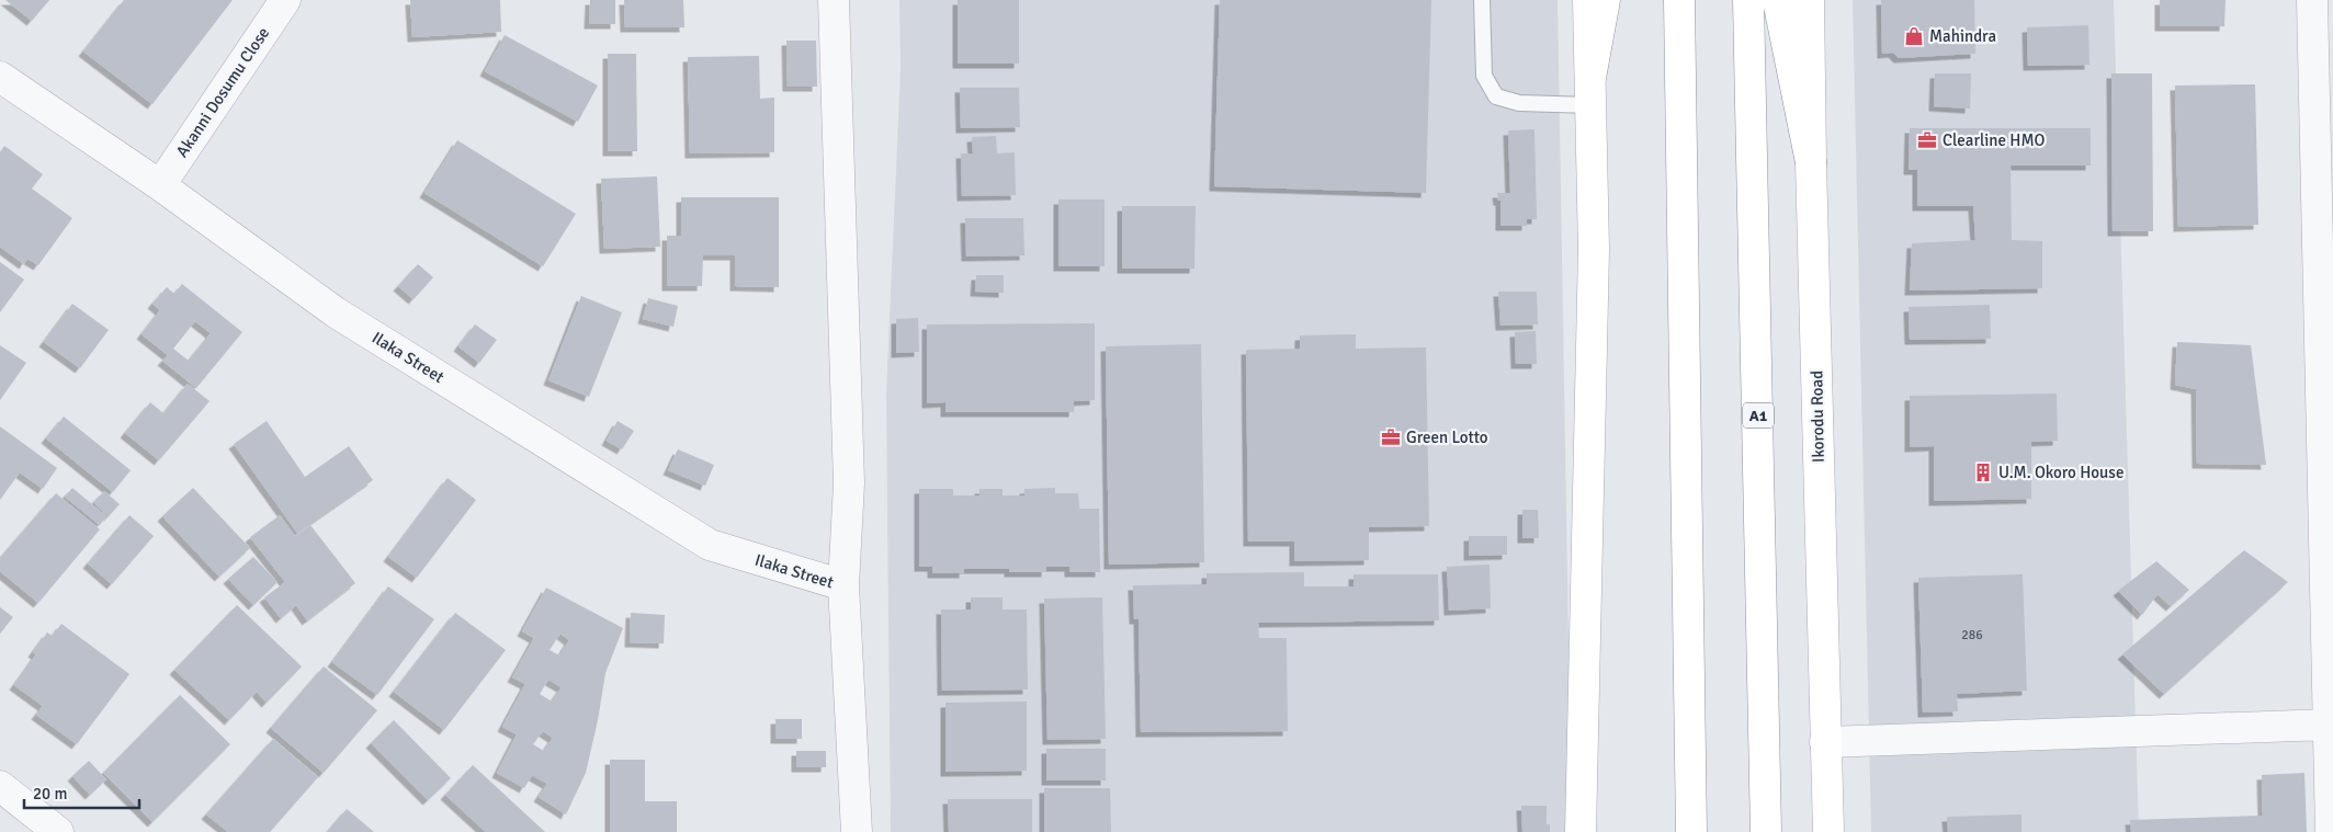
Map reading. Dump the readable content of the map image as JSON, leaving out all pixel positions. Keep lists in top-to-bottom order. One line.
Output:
{"streets":{"main road":["A1","Ikorodu Road"],"street":["Akanni Dosumu Close","Ilaka Street"]},"crossings":[["Akanni Dosumu Close","Ilaka Street"]],"places":{"shop":["Mahindra"],"office":["Clearline HMO","Green Lotto"],"building":["U.M. Okoro House"]},"house_numbers":["286"],"scale_bar":"20 m"}
